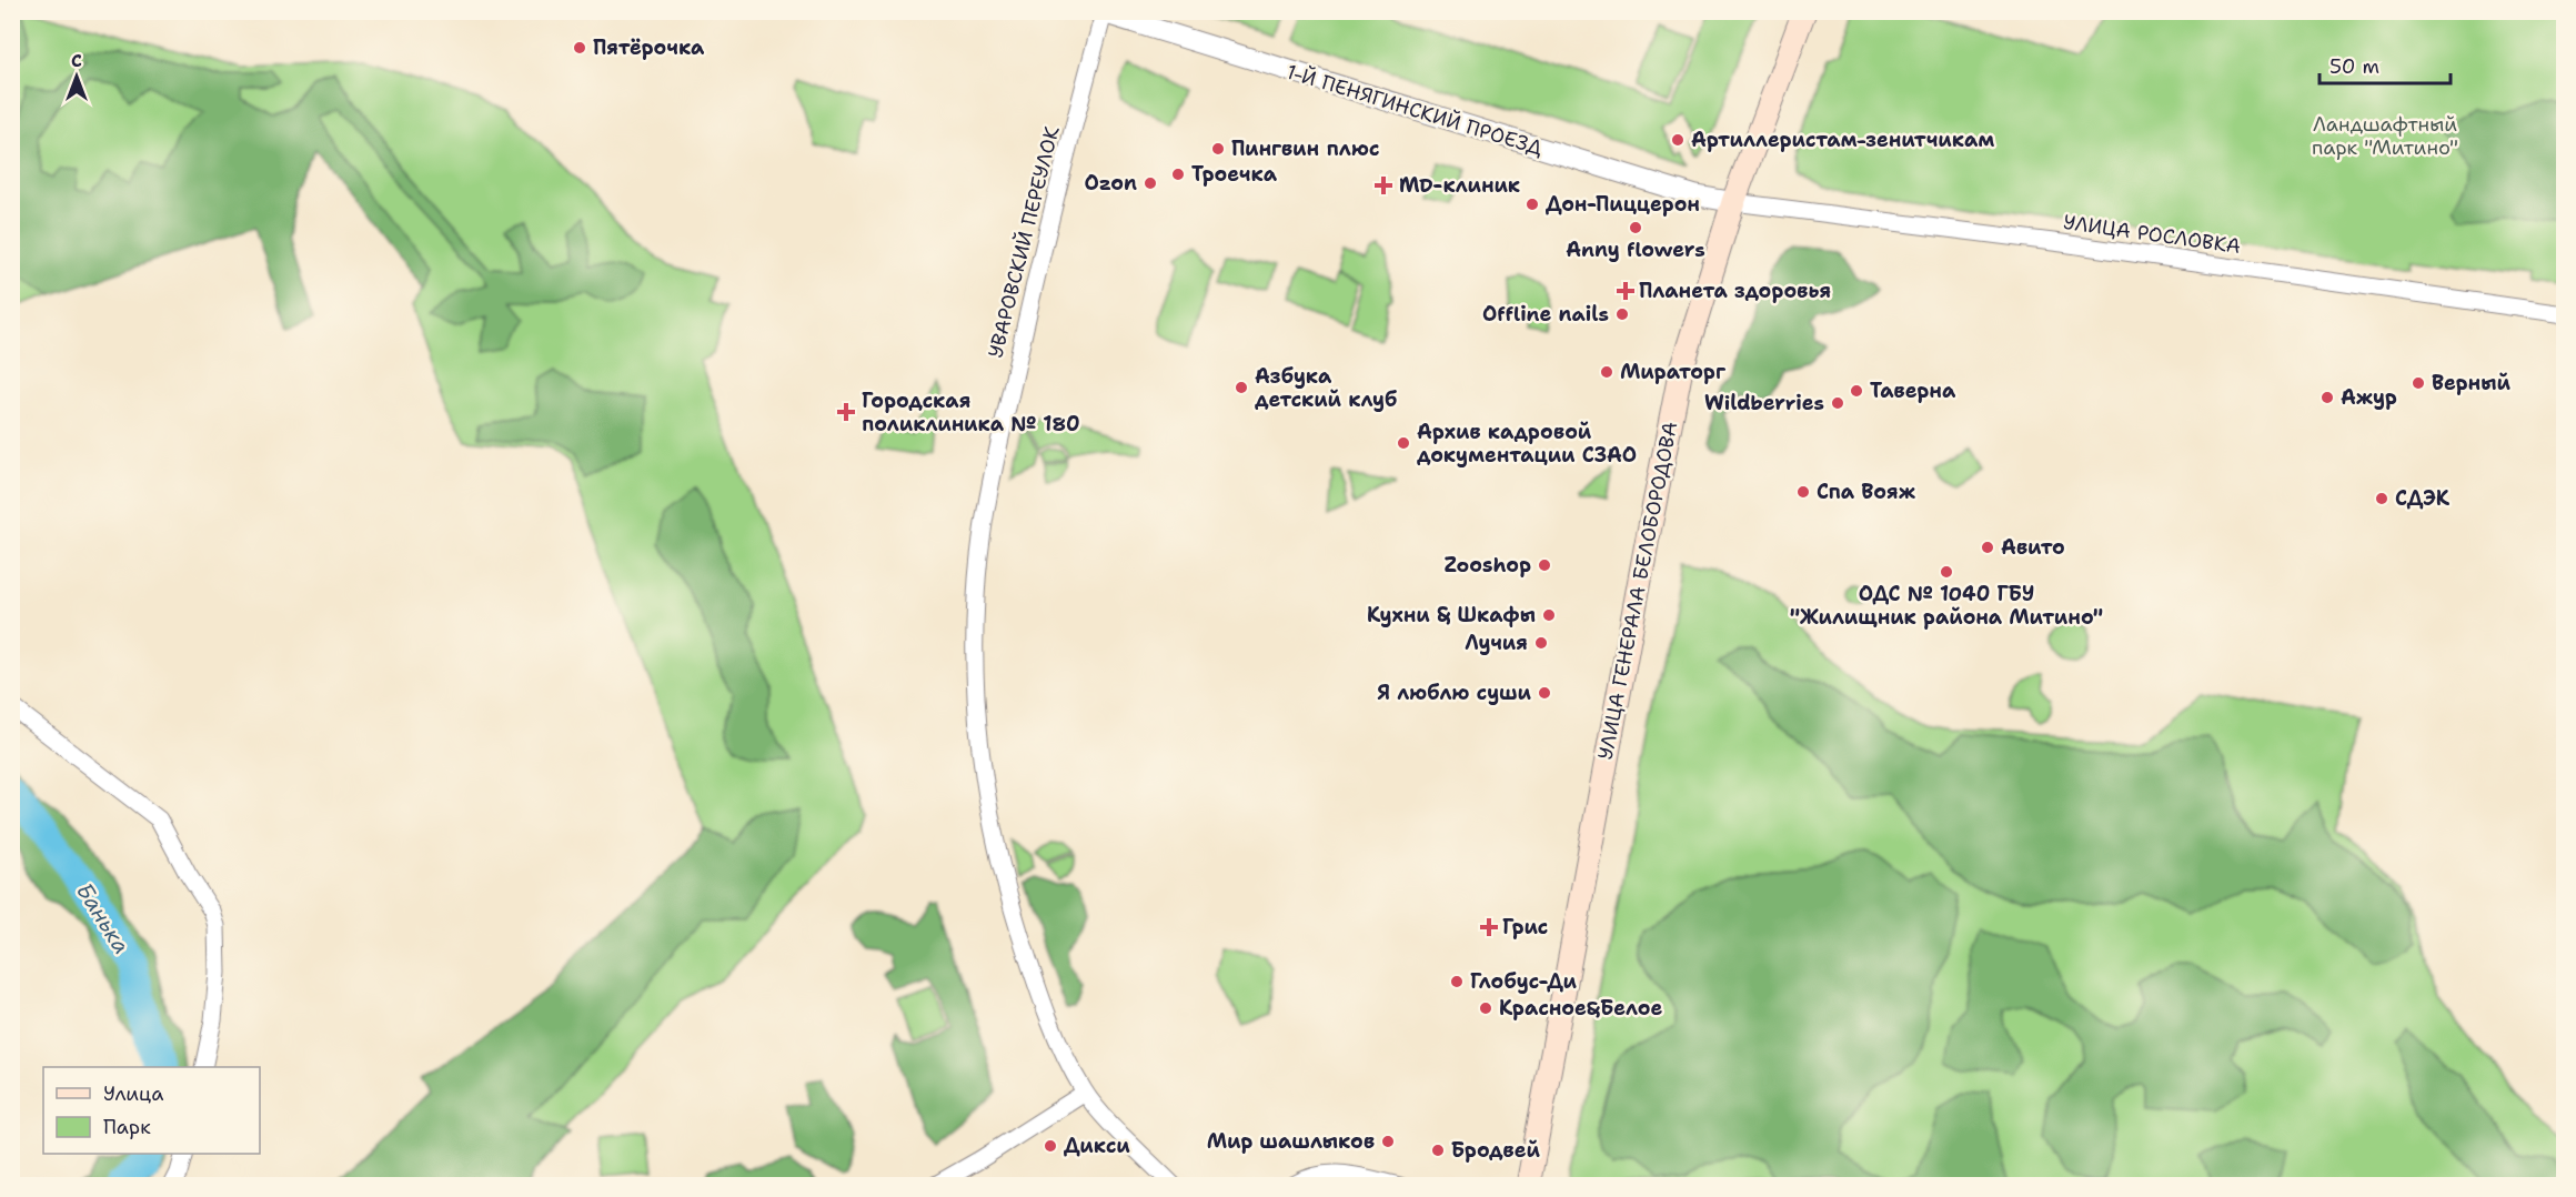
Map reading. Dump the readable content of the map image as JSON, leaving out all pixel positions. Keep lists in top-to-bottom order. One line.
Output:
{"streets":{"main road":["УЛИЦА ГЕНЕРАЛА БЕЛОБОРОДОВА"],"street":["1-Й ПЕНЯГИНСКИЙ ПРОЕЗД","УЛИЦА РОСЛОВКА","УВАРОВСКИЙ ПЕРЕУЛОК"]},"crossings":[["1-Й ПЕНЯГИНСКИЙ ПРОЕЗД","УЛИЦА РОСЛОВКА"],["1-Й ПЕНЯГИНСКИЙ ПРОЕЗД","УВАРОВСКИЙ ПЕРЕУЛОК"],["1-Й ПЕНЯГИНСКИЙ ПРОЕЗД","УЛИЦА ГЕНЕРАЛА БЕЛОБОРОДОВА"],["УЛИЦА РОСЛОВКА","УЛИЦА ГЕНЕРАЛА БЕЛОБОРОДОВА"]],"water":["Банька"],"parks":["Ландшафтный парк \"Митино\""],"places":{"other":["Пятёрочка","Артиллеристам-зенитчикам","Пингвин плюс","Троечка","Ozon","Дон-Пиццерон","Anny flowers","Offline nails","Мираторг","Верный","Азбука детский клуб","Таверна","Ажур","Wildberries","Архив кадровой документации СЗАО","Спа Вояж","СДЭК","Авито","Zooshop","ОДС № 1040 ГБУ \"Жилищник района Митино\"","Кухни & Шкафы","Лучия","Я люблю суши","Глобус-Ди","Красное&Белое","Мир шашлыков","Дикси","Бродвей"],"health":["MD-клиник","Планета здоровья","Городская поликлиника № 180","Грис"]},"legend":["Улица","Парк"],"scale_bar":"50 m","north":"top"}
